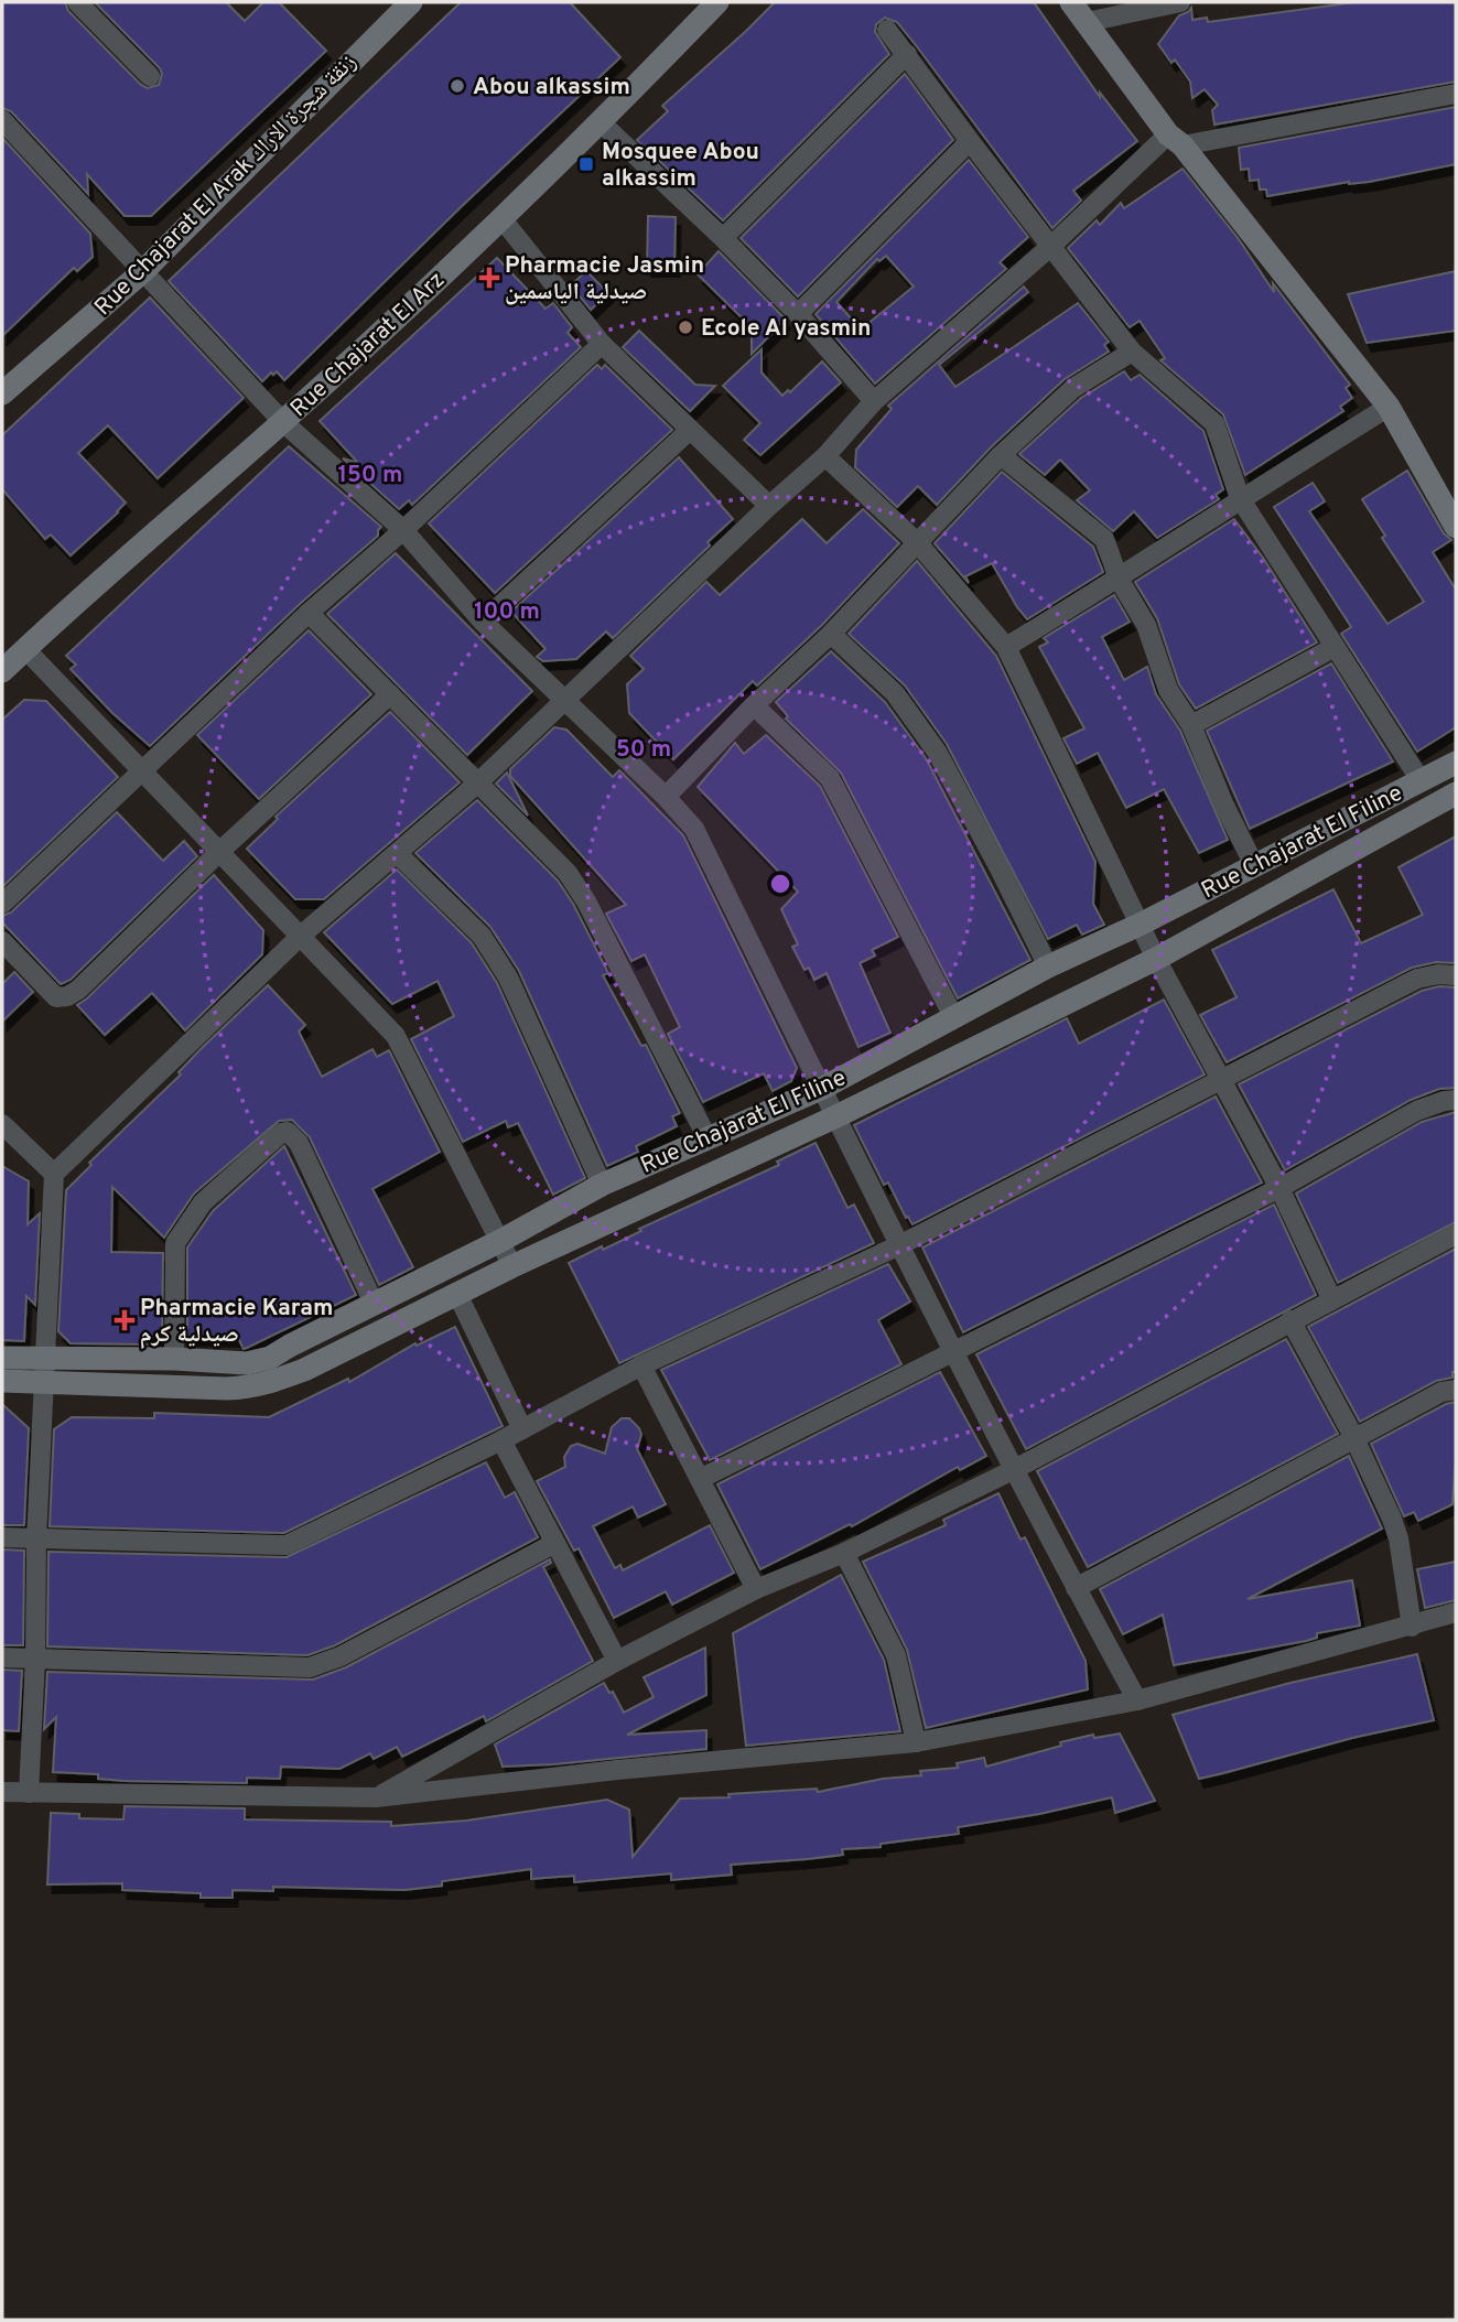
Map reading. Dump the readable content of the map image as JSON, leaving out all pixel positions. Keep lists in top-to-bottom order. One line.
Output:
{"streets":{"street":["Rue Chajarat El Arak زنقة شجرة الاراك","Rue Chajarat El Arz","Rue Chajarat El Filine"]},"places":{"other":["Abou alkassim","Ecole Al yasmin"],"transit":["Mosquee Abou alkassim"],"health":["Pharmacie Jasmin صيدلية الياسمين","Pharmacie Karam صيدلية كرم"]},"rings":["150 m","100 m","50 m"]}
